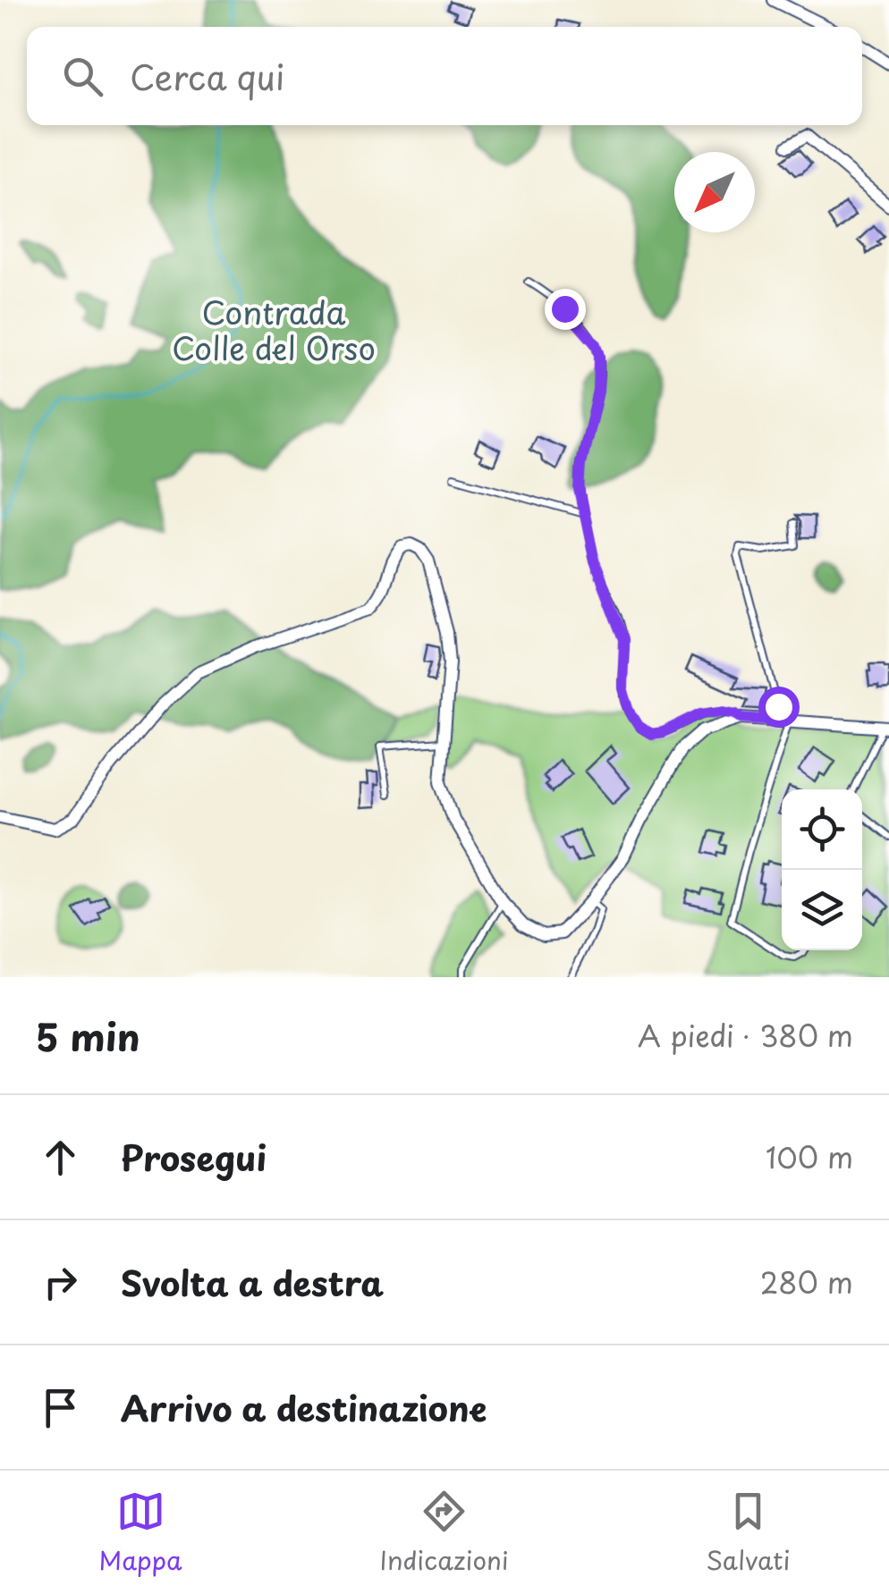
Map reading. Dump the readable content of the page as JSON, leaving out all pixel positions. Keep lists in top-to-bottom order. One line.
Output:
{"parks":["Contrada Colle del Orso"],"north":"bottom left","page":{"search":"Cerca qui","heading":["5 min","A piedi · 380 m"],"list":[["Prosegui","100 m"],["Svolta a destra","280 m"],"Arrivo a destinazione"],"nav":["Mappa","Indicazioni","Salvati"]}}
